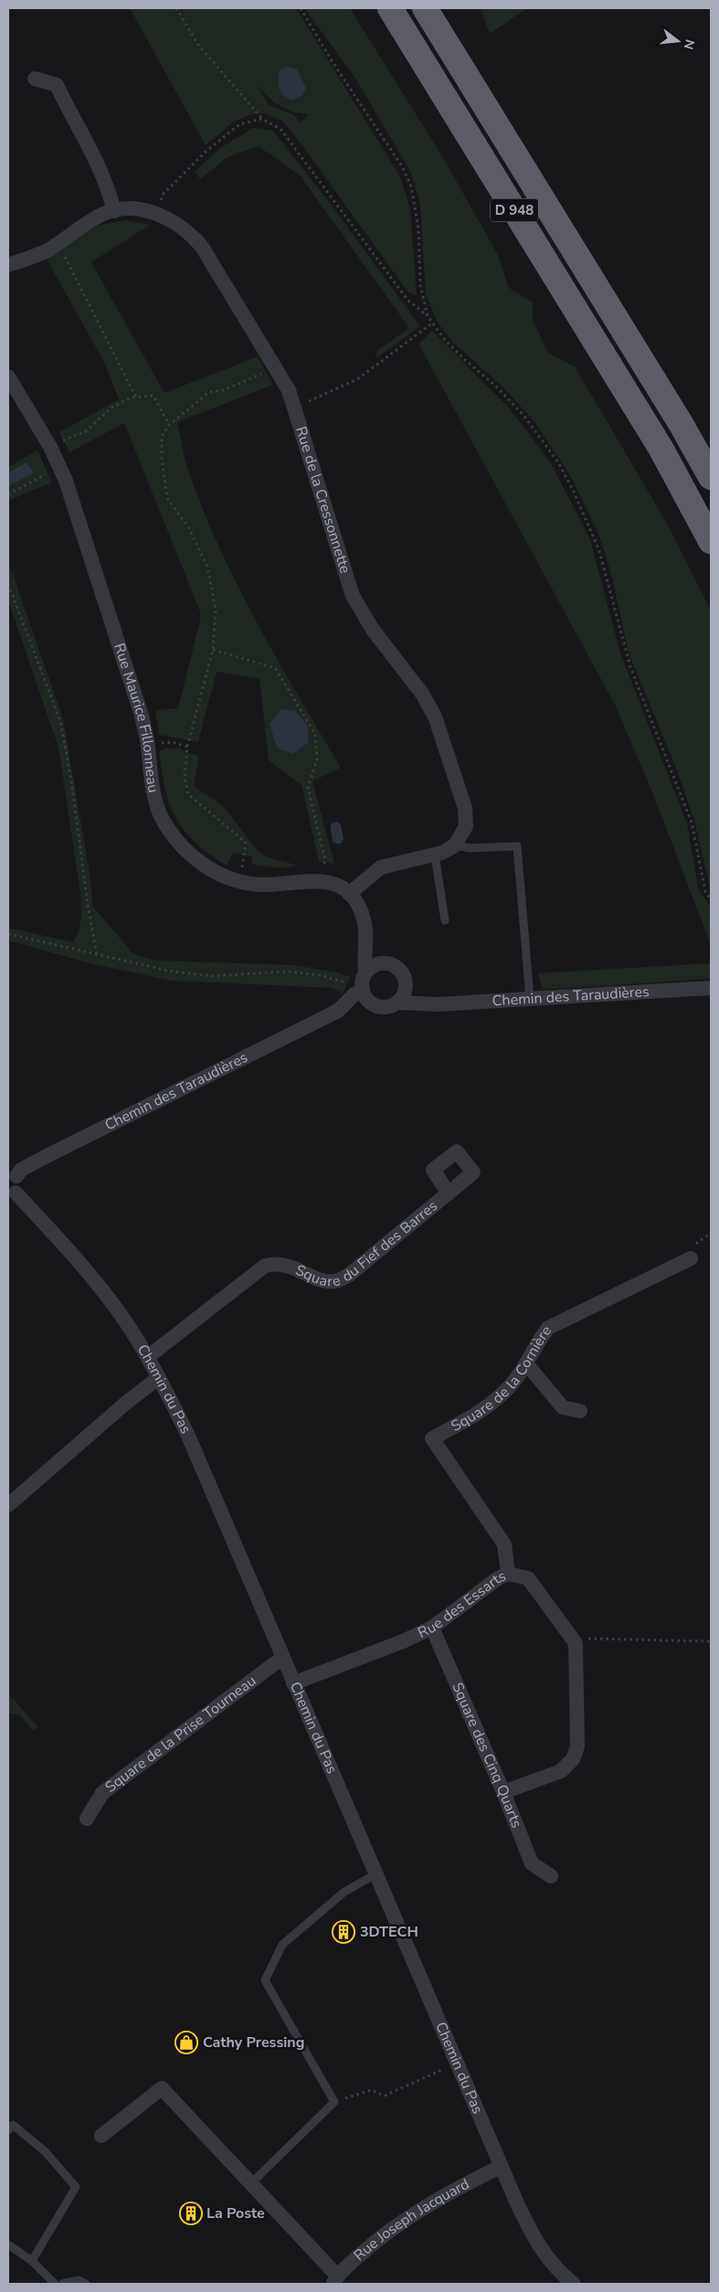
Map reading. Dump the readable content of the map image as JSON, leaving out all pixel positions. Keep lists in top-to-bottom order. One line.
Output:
{"streets":{"highway":["D 948"],"street":["Rue de la Cressonnette","Rue Maurice Fillonneau","Chemin des Taraudières","Square du Fief des Barres","Square de la Cornière","Chemin du Pas","Rue des Essarts","Square de la Prise Tourneau","Square des Cinq Quarts","Rue Joseph Jacquard"]},"crossings":[["Square du Fief des Barres","Chemin du Pas"],["Square de la Cornière","Rue des Essarts"],["Chemin du Pas","Rue des Essarts"],["Chemin du Pas","Square de la Prise Tourneau"],["Chemin du Pas","Rue Joseph Jacquard"],["Rue des Essarts","Square des Cinq Quarts"]],"places":{"building":["3DTECH","La Poste"],"shop":["Cathy Pressing"]},"north":"right"}
